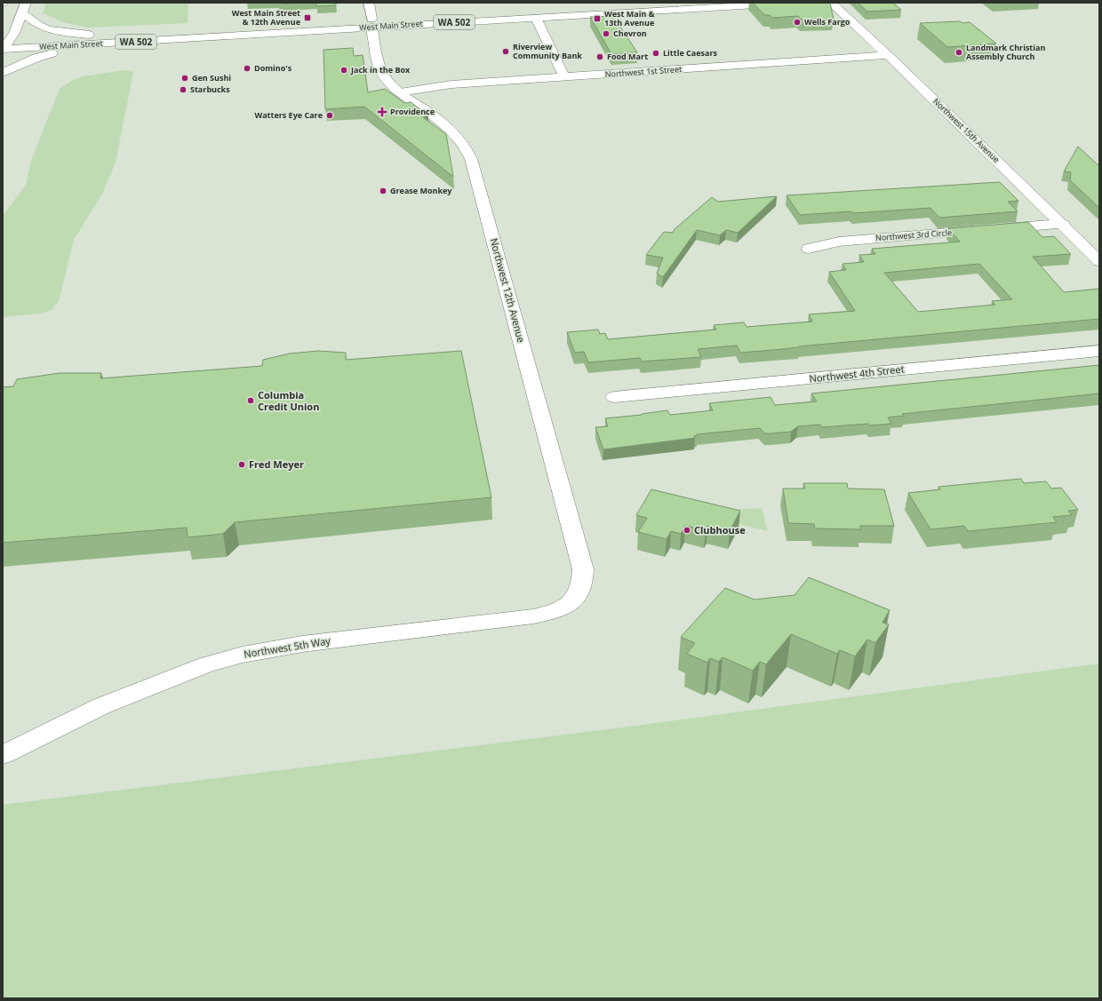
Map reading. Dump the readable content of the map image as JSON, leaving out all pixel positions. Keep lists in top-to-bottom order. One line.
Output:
{"streets":{"main road":["WA 502","West Main Street","Northwest 1st Street","Northwest 15th Avenue","Northwest 3rd Circle","Northwest 12th Avenue","Northwest 4th Street","Northwest 5th Way"]},"crossings":[["West Main Street","Northwest 12th Avenue"],["Northwest 1st Street","Northwest 15th Avenue"],["Northwest 1st Street","Northwest 12th Avenue"],["Northwest 15th Avenue","Northwest 3rd Circle"],["Northwest 12th Avenue","Northwest 5th Way"]],"places":{"transit":["West Main Street & 12th Avenue","West Main & 13th Avenue"],"other":["Wells Fargo","Chevron","Riverview Community Bank","Landmark Christian Assembly Church","Little Caesars","Food Mart","Domino's","Jack in the Box","Gen Sushi","Starbucks","Watters Eye Care","Grease Monkey","Columbia Credit Union","Fred Meyer","Clubhouse"],"health":["Providence"]}}
